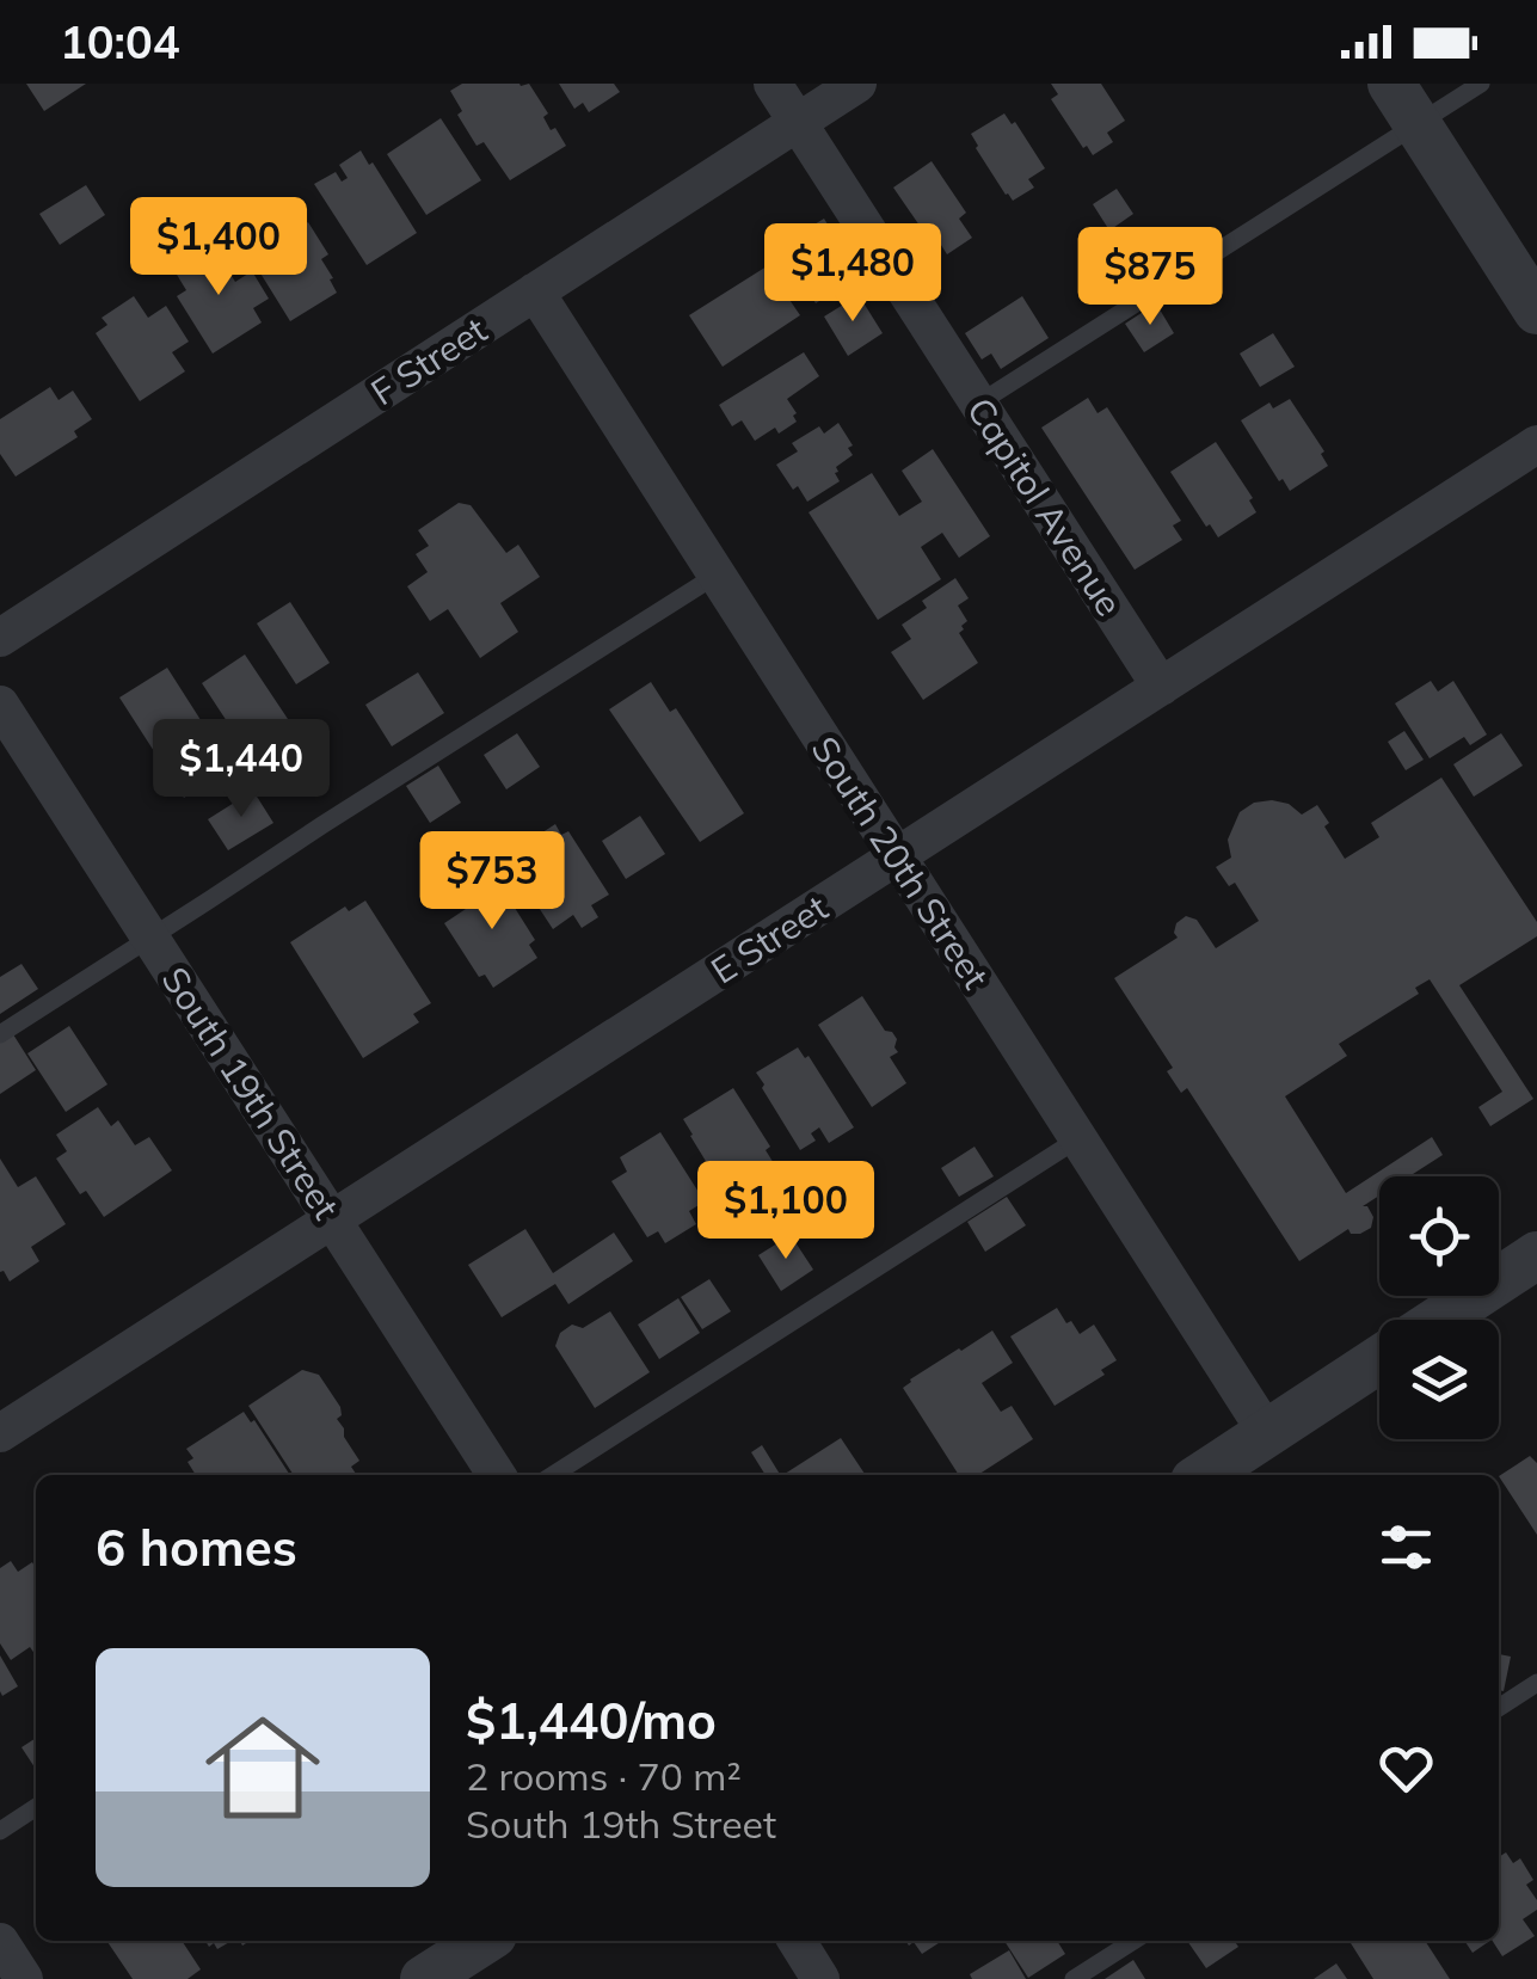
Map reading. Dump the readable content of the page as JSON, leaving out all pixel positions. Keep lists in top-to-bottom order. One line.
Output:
{"streets":{"street":["F Street","Capitol Avenue","South 20th Street","E Street","South 19th Street"]},"crossings":[["F Street","Capitol Avenue"],["F Street","South 20th Street"],["Capitol Avenue","E Street"],["South 20th Street","E Street"],["E Street","South 19th Street"]],"page":{"status":"10:04","price":["$1,400","$1,480","$875","$1,440","$753","$1,100"],"heading":"6 homes","list":[{"name":"$1,440/mo","note":"2 rooms · 70 m² · South 19th Street"}]}}
